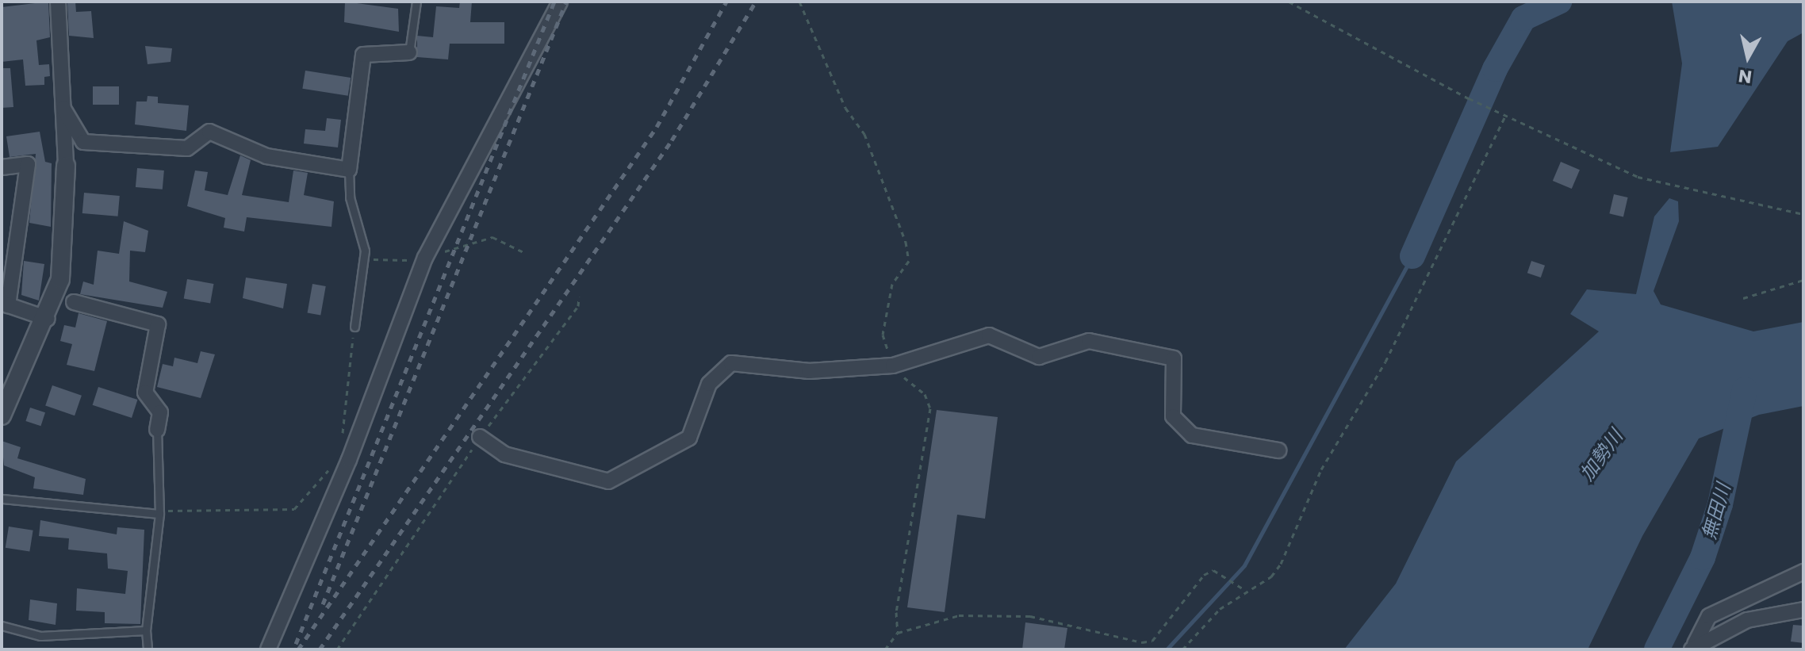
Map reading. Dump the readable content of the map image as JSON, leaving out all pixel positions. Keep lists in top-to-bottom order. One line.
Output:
{"water":["加勢川","無田川"],"north":"bottom"}
